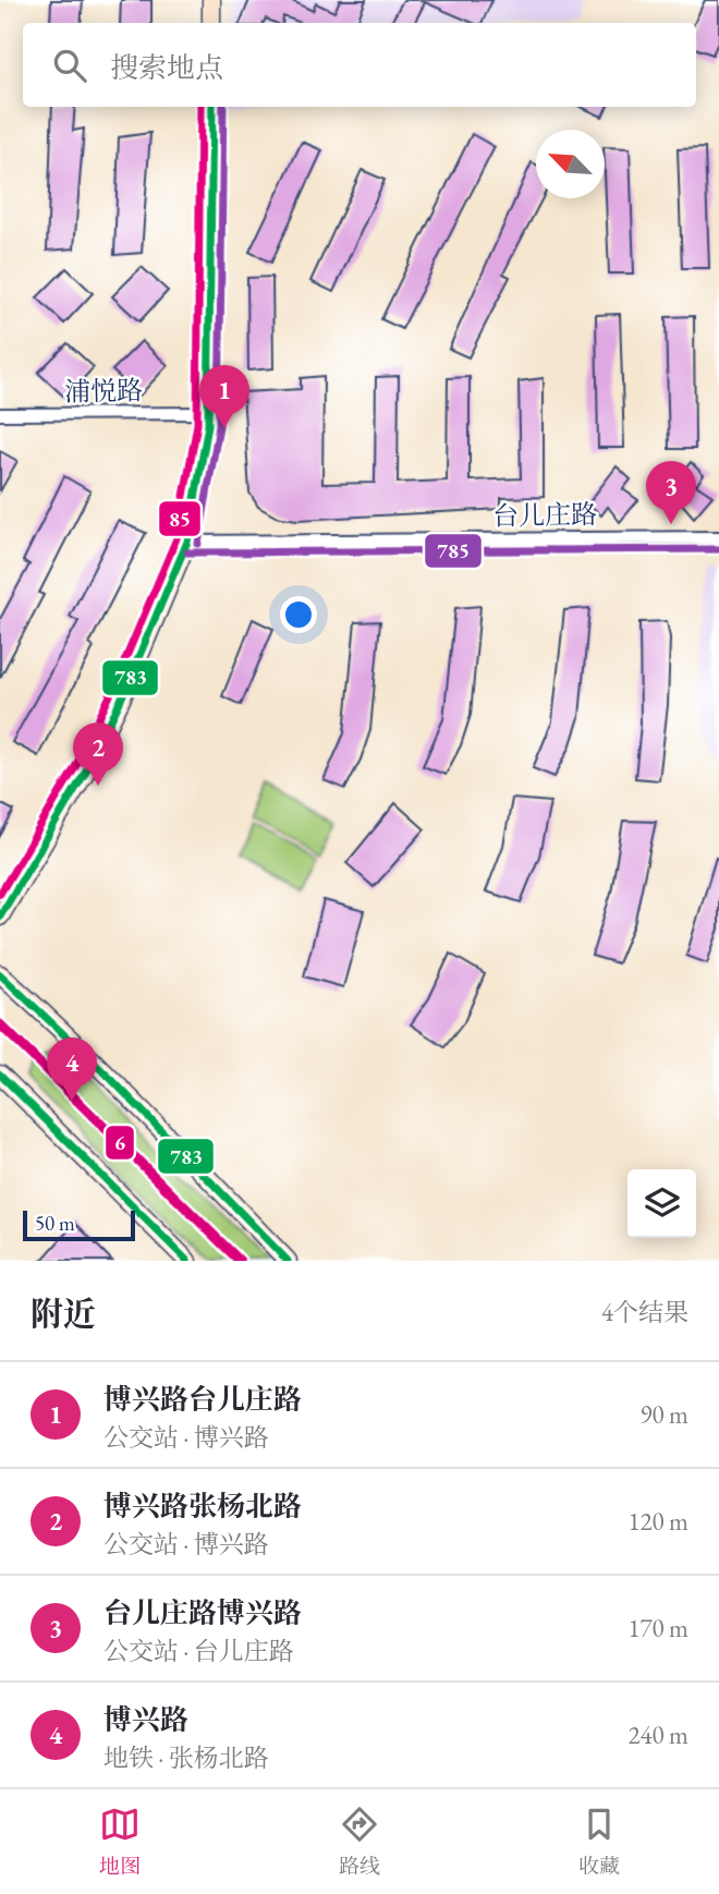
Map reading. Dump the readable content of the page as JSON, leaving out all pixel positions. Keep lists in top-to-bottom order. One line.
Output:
{"streets":{"street":["浦悦路","台儿庄路"]},"lines":["transit line 783","transit line 785","transit line 85","transit line 6"],"scale_bar":"50 m","north":"top left","page":{"search":"搜索地点","pins":["1","3","2","4"],"scale":"50 m","heading":["附近","4个结果"],"list":[{"mark":"1","name":"博兴路台儿庄路","note":"公交站 · 博兴路","value":"90 m"},{"mark":"2","name":"博兴路张杨北路","note":"公交站 · 博兴路","value":"120 m"},{"mark":"3","name":"台儿庄路博兴路","note":"公交站 · 台儿庄路","value":"170 m"},{"mark":"4","name":"博兴路","note":"地铁 · 张杨北路","value":"240 m"}],"nav":["地图","路线","收藏"]}}
